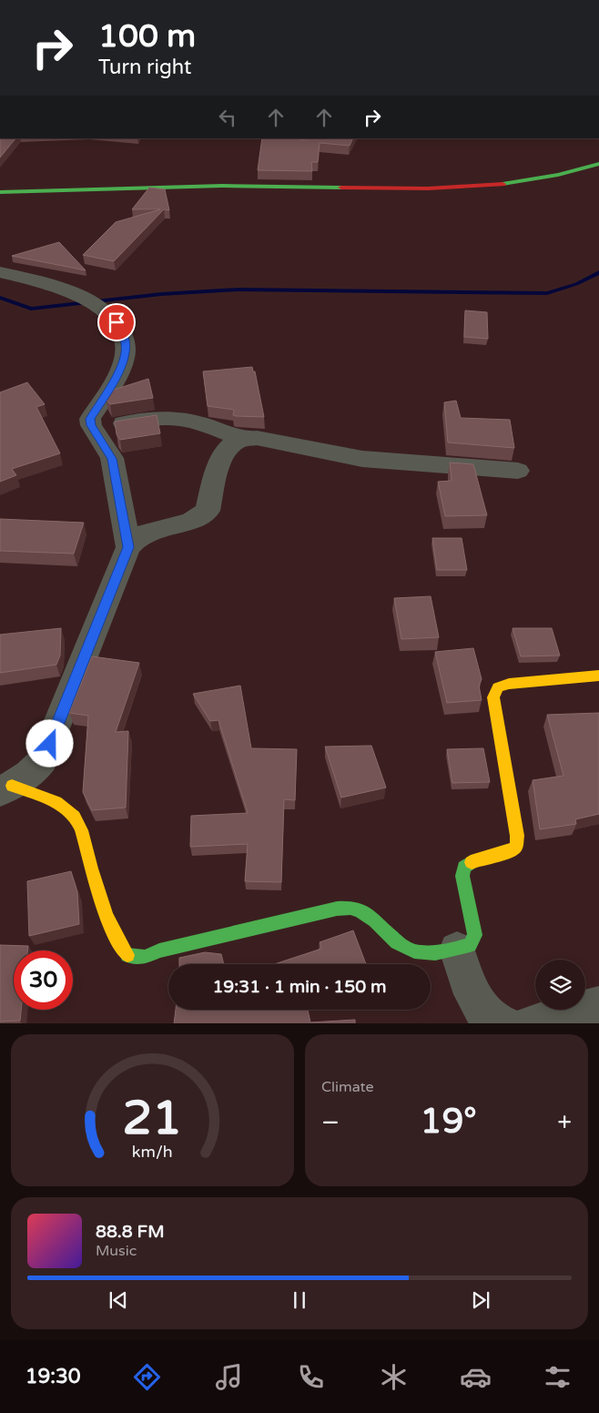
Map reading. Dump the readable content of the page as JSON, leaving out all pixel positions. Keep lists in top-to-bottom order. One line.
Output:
{"page":{"turn":["100 m","Turn right"],"limit":"30","trip":"19:31 · 1 min · 150 m","tile":"Climate","heat":["−","19°","+"],"song":["88.8 FM","Music"],"tabs":"19:30","gauge":["21","km/h"]}}
